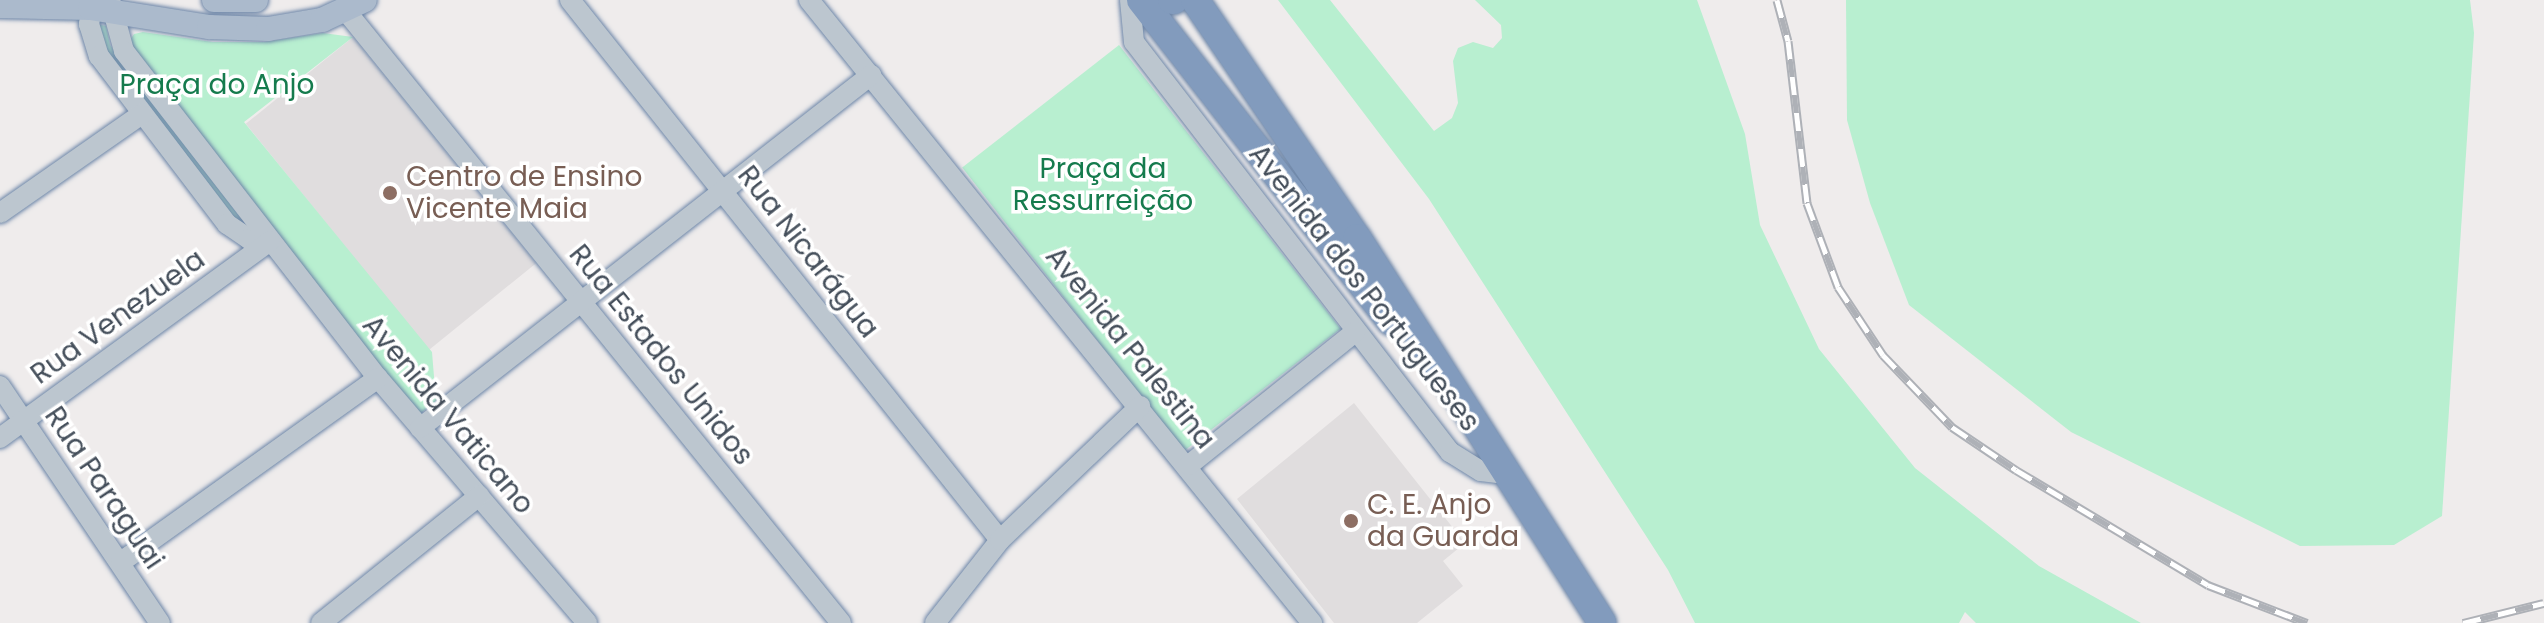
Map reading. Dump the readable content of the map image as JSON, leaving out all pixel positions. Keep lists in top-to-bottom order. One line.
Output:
{"streets":{"highway":["Avenida dos Portugueses"],"street":["Rua Nicarágua","Rua Venezuela","Avenida Palestina","Rua Estados Unidos","Avenida Vaticano","Rua Paraguai"]},"crossings":[["Rua Venezuela","Avenida Vaticano"],["Rua Venezuela","Rua Paraguai"]],"parks":["Praça do Anjo","Praça da Ressurreição"],"places":["Centro de Ensino Vicente Maia","C. E. Anjo da Guarda"]}
